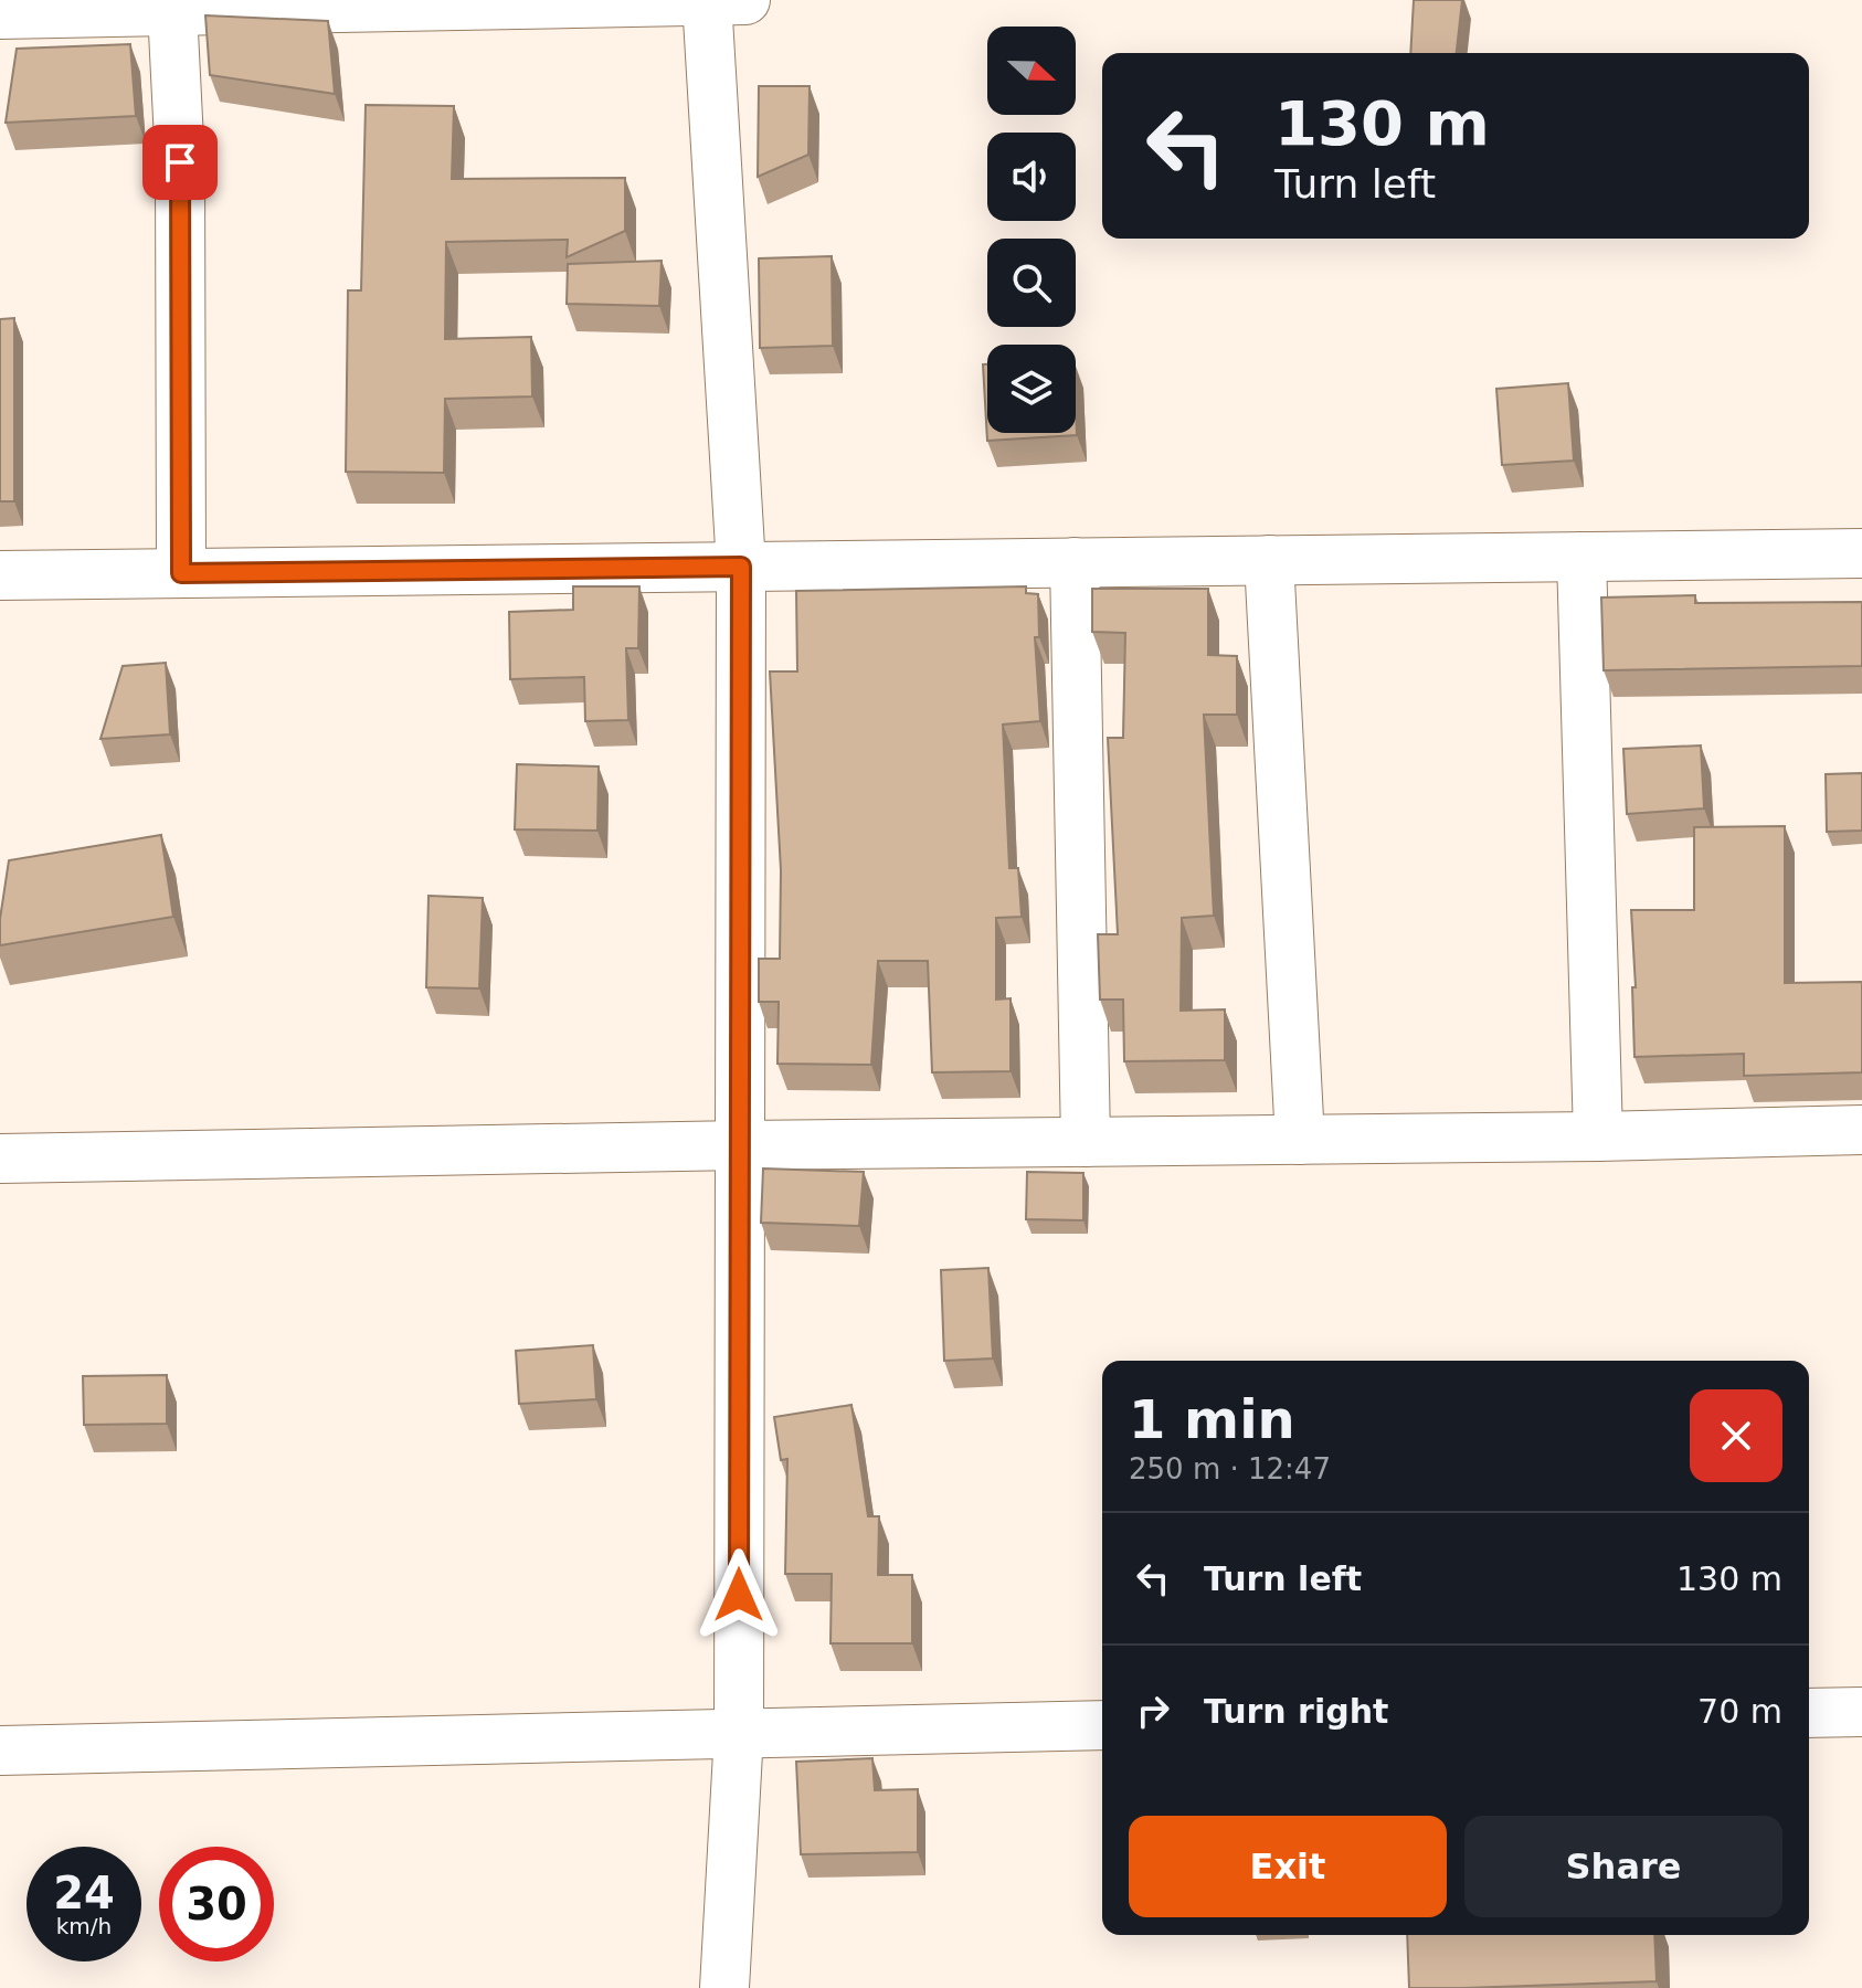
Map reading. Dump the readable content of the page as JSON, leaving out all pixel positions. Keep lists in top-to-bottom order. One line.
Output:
{"north":"right","page":{"turn":["130 m","Turn left"],"heading":["1 min","250 m · 12:47"],"list":[{"name":"Turn left","value":"130 m"},{"name":"Turn right","value":"70 m"}],"buttons":["Exit","Share"],"speed":"24 km/h","limit":"30"}}
